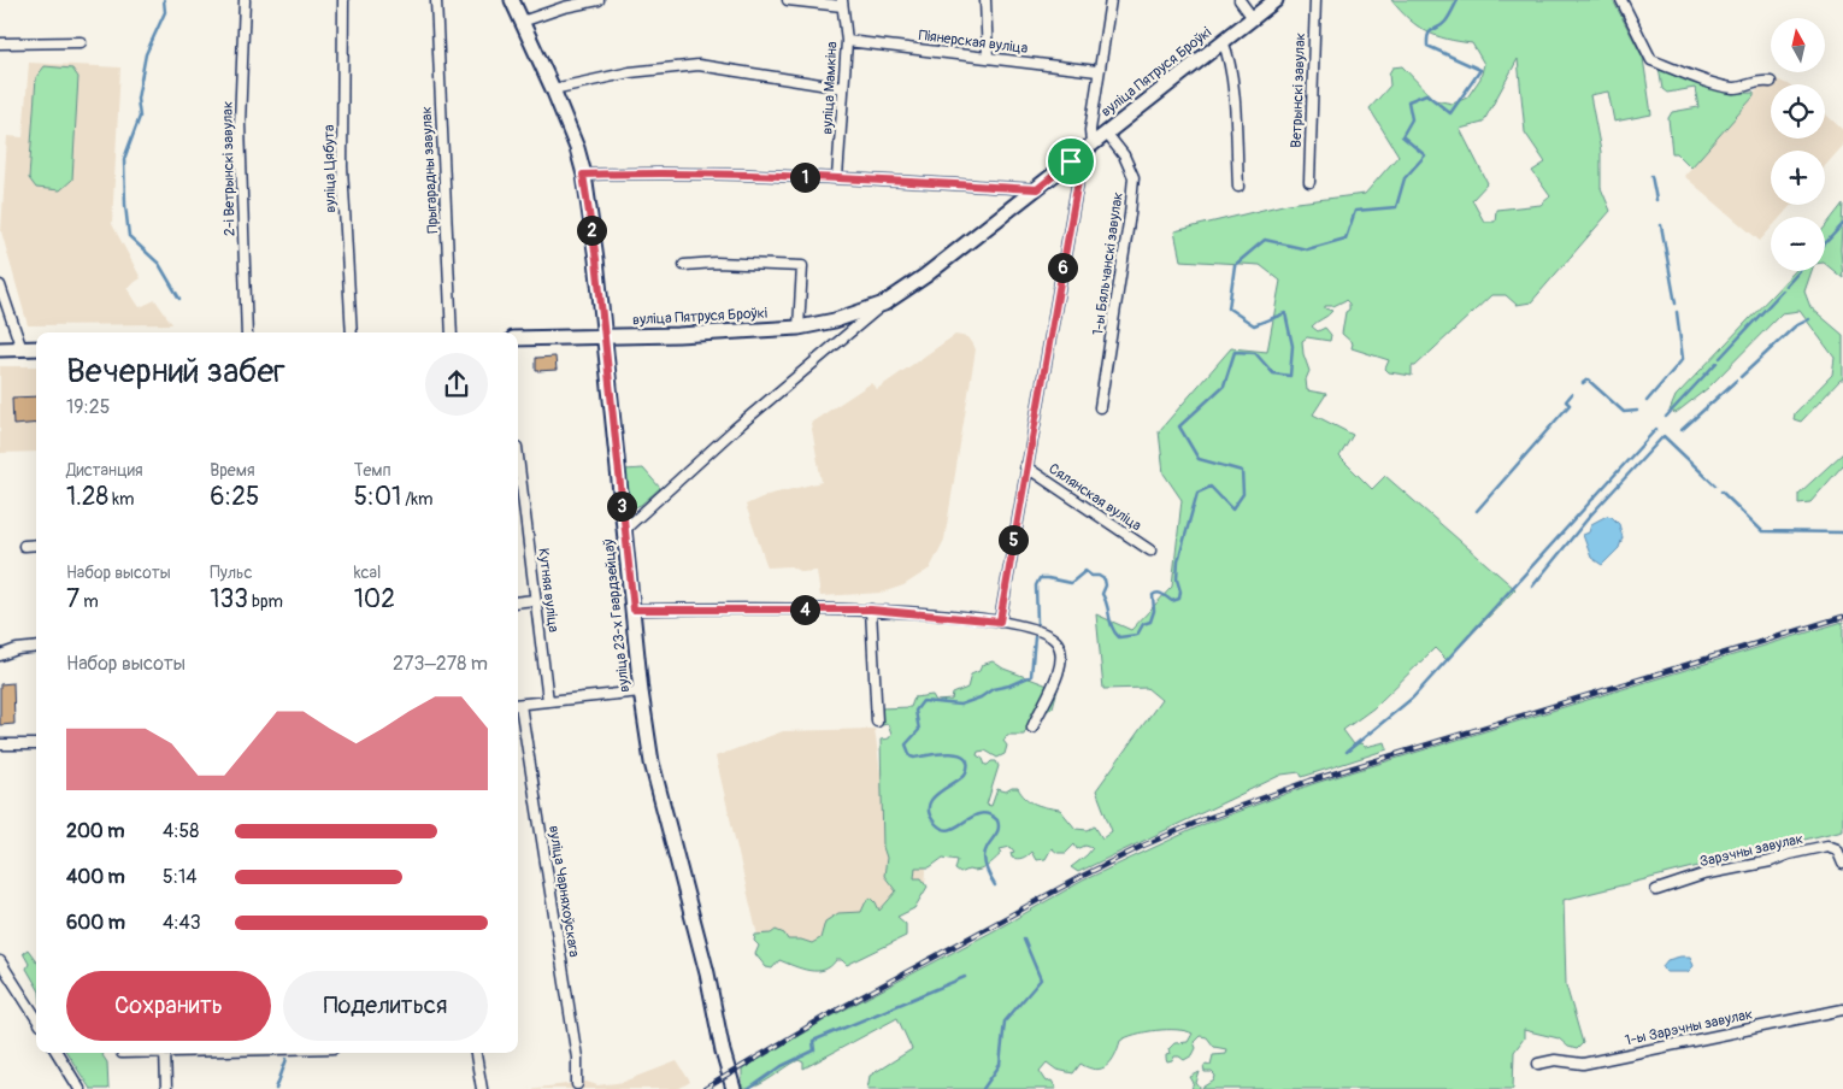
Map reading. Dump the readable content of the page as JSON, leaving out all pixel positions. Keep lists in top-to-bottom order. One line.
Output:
{"streets":{"street":["Піянерская вуліца","вуліца Пятруся Броўкі","вуліца Мамкіна","Ветрынскі завулак","2-і Ветрынскі завулак","вуліца Цябута","Прыгарадны завулак","1-ы Бяльчанскі завулак","Сялянская вуліца","Кутняя вуліца","вуліца 23-х Гвардзейцаў","Зарэчны завулак","вуліца Чарняхоўскага","1-ы Зарэчны завулак"]},"crossings":[["Піянерская вуліца","вуліца Мамкіна"],["вуліца Пятруся Броўкі","1-ы Бяльчанскі завулак"],["вуліца Пятруся Броўкі","Сялянская вуліца"],["вуліца Пятруся Броўкі","вуліца 23-х Гвардзейцаў"]],"north":"top","page":{"map_buttons":["+","−"],"pins":["1","2","6","3","5","4"],"heading":["Вечерний забег","19:25"],"stats":[["Дистанция","1.28 km"],["Время","6:25"],["Темп","5:01 /km"],["Набор высоты","7 m"],["Пульс","133 bpm"],["kcal","102"]],"chart":["Набор высоты","273–278 m"],"list":[{"name":"200 m","note":"4:58"},{"name":"400 m","note":"5:14"},{"name":"600 m","note":"4:43"}],"buttons":["Сохранить","Поделиться"]}}
